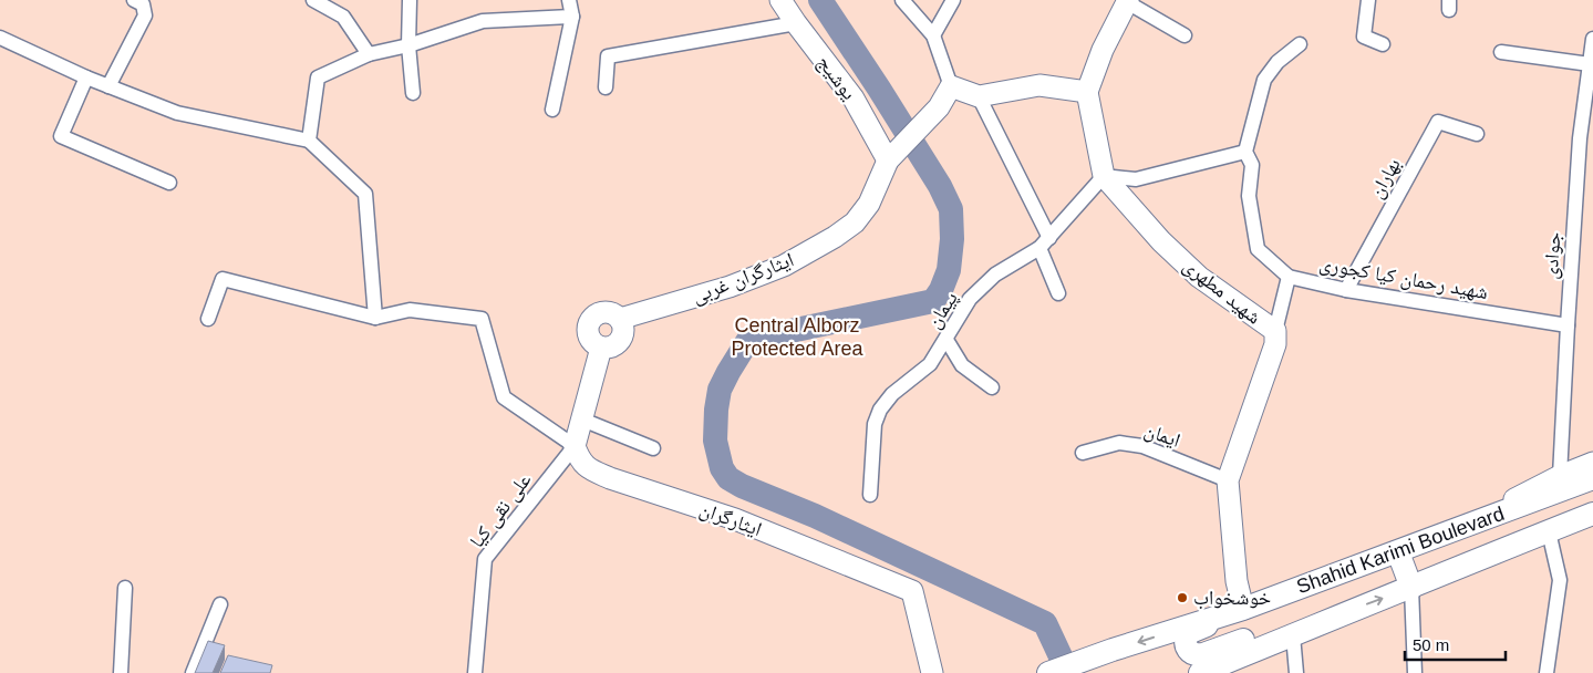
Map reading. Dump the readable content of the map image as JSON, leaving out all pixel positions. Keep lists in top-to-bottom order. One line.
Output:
{"streets":{"main road":["Shahid Karimi Boulevard"],"street":["یوشیج","بهاران","جوادی","ایثارگران غربی","شهید رحمان کیا کجوری","شهید مطهری","پیمان","ایمان","علی نقی کیا","ایثارگران"]},"crossings":[["یوشیج","ایثارگران غربی"],["بهاران","شهید رحمان کیا کجوری"],["جوادی","شهید رحمان کیا کجوری"],["شهید رحمان کیا کجوری","شهید مطهری"],["شهید مطهری","پیمان"],["شهید مطهری","ایمان"],["شهید مطهری","Shahid Karimi Boulevard"],["علی نقی کیا","ایثارگران"]],"parks":["Central Alborz Protected Area"],"places":["خوشخواب"],"scale_bar":"50 m"}
